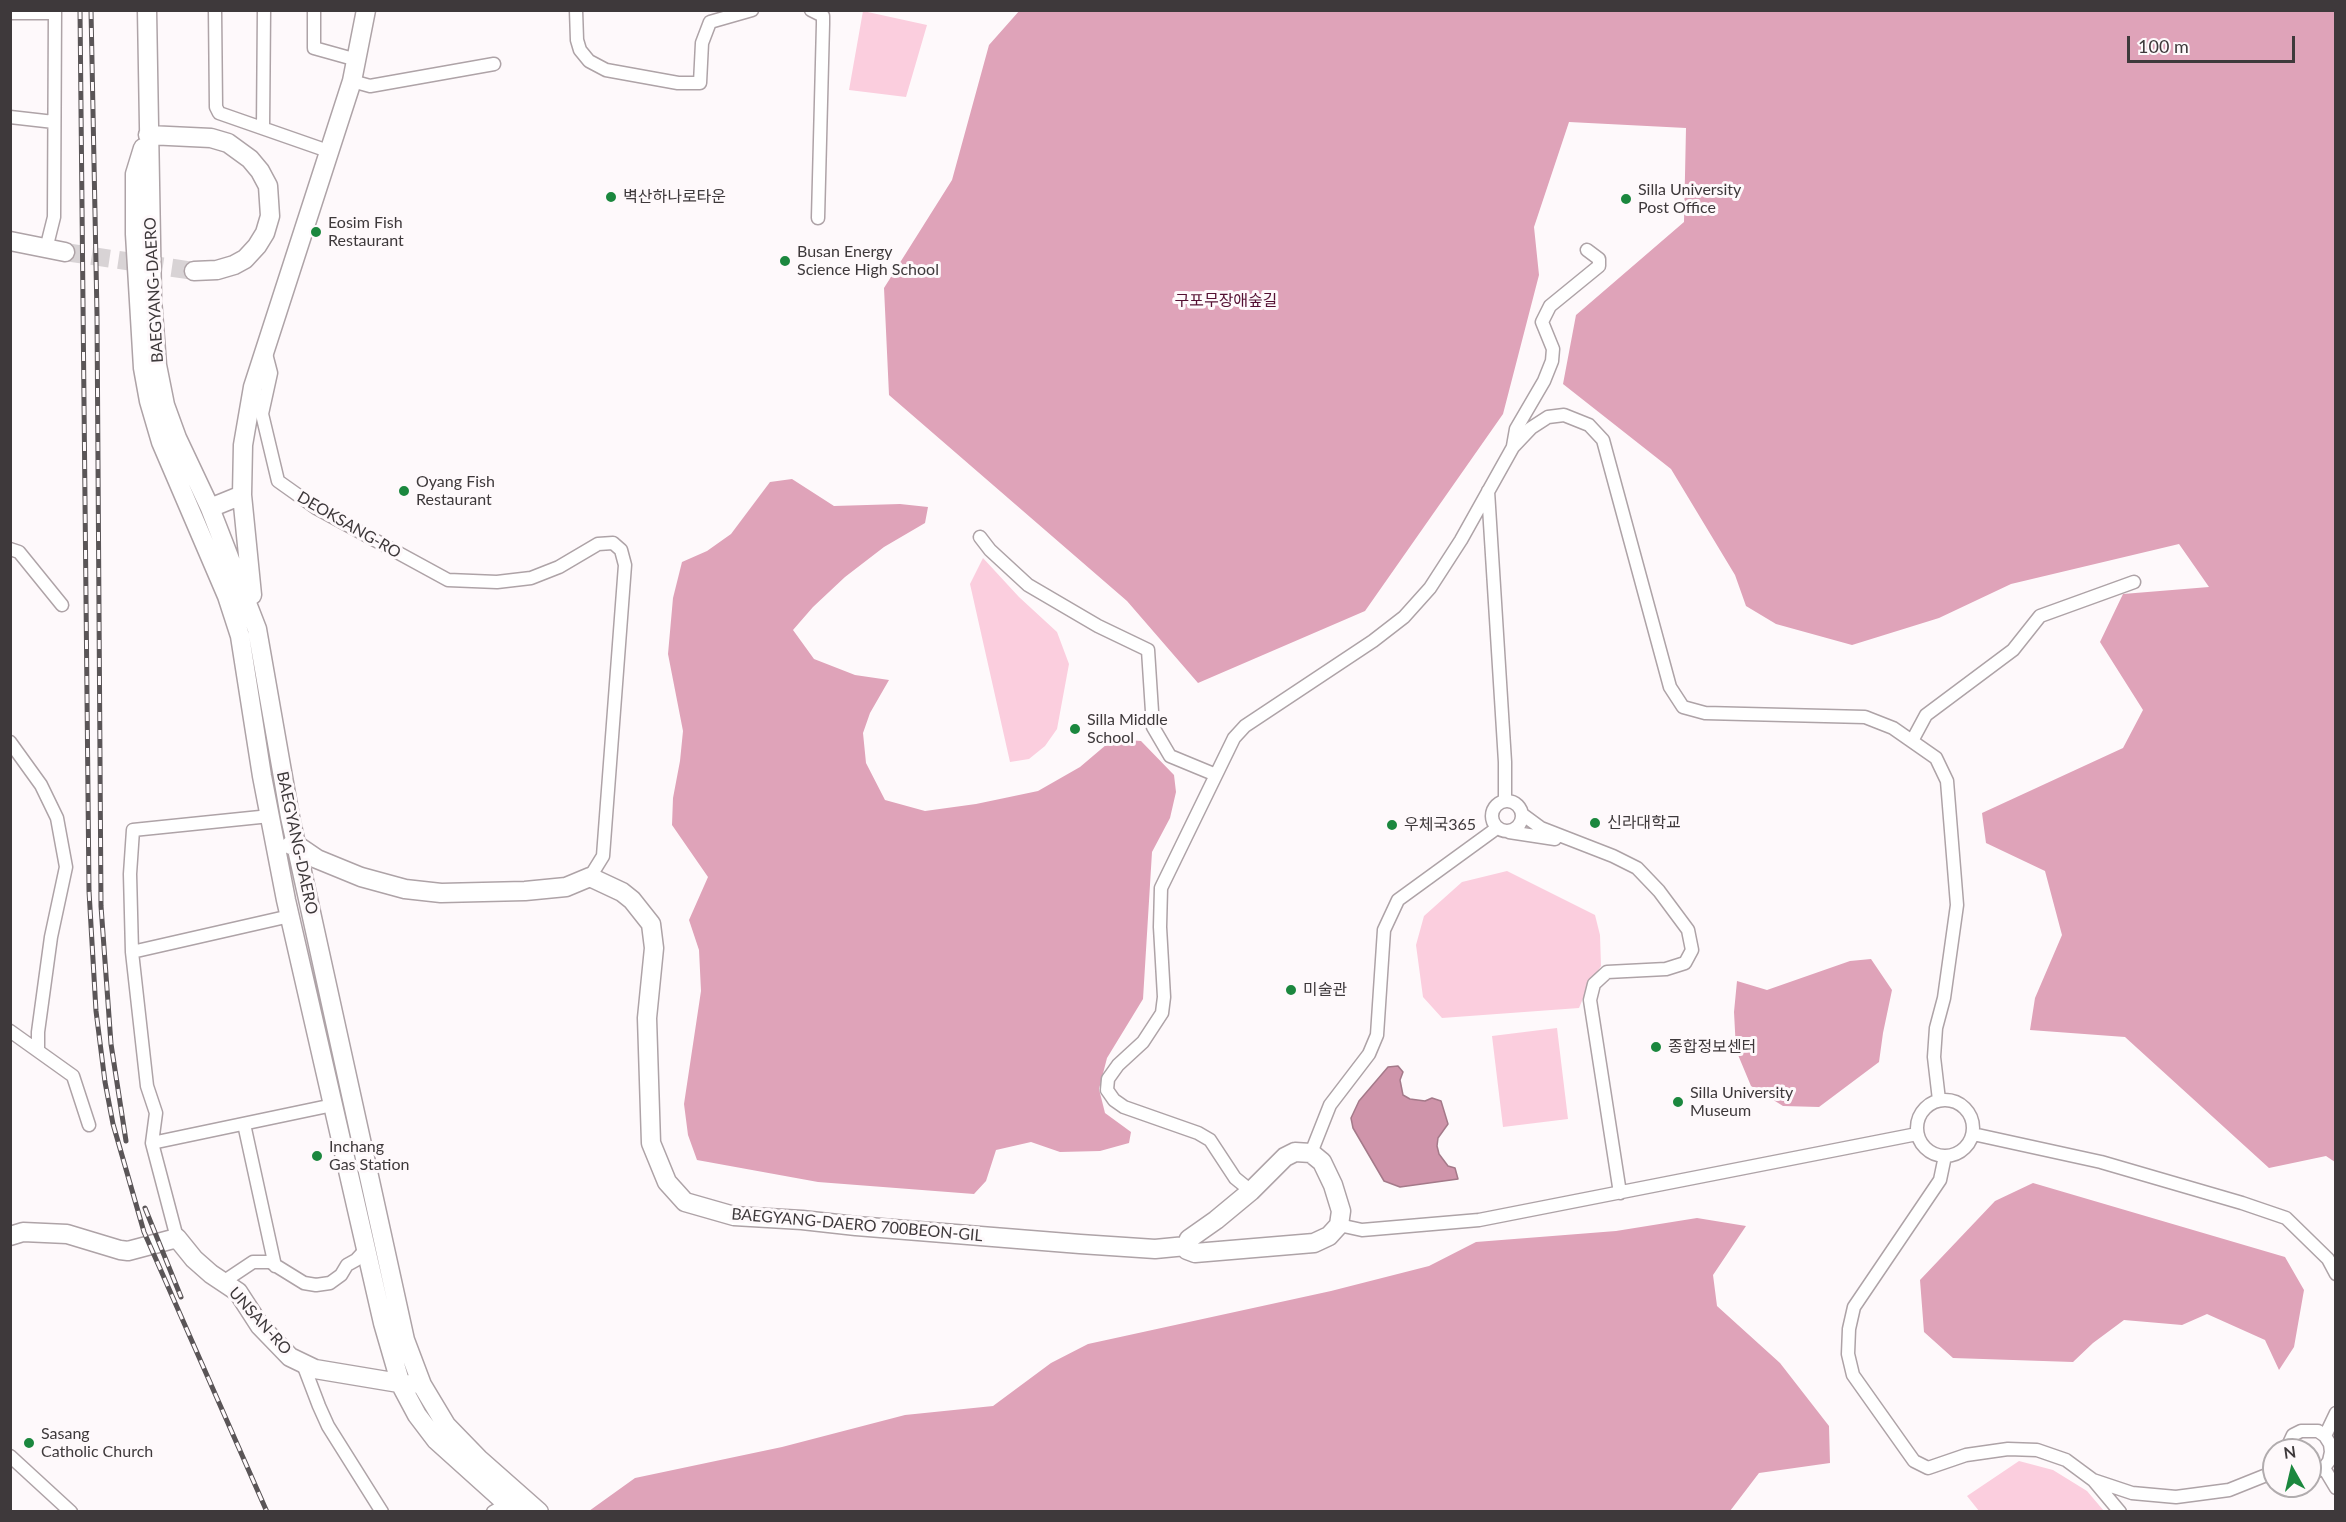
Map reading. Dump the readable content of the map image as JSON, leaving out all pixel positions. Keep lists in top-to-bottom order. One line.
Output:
{"streets":{"main road":["BAEGYANG-DAERO","BAEGYANG-DAERO 700BEON-GIL","UNSAN-RO"],"street":["DEOKSANG-RO"]},"crossings":[["BAEGYANG-DAERO","UNSAN-RO"],["DEOKSANG-RO","BAEGYANG-DAERO 700BEON-GIL"]],"parks":["구포무장애숲길"],"places":["벽산하나로타운","Silla University Post Office","Eosim Fish Restaurant","Busan Energy Science High School","Oyang Fish Restaurant","Silla Middle School","신라대학교","우체국365","미술관","종합정보센터","Silla University Museum","Inchang Gas Station","Sasang Catholic Church"],"scale_bar":"100 m","north":"top"}
